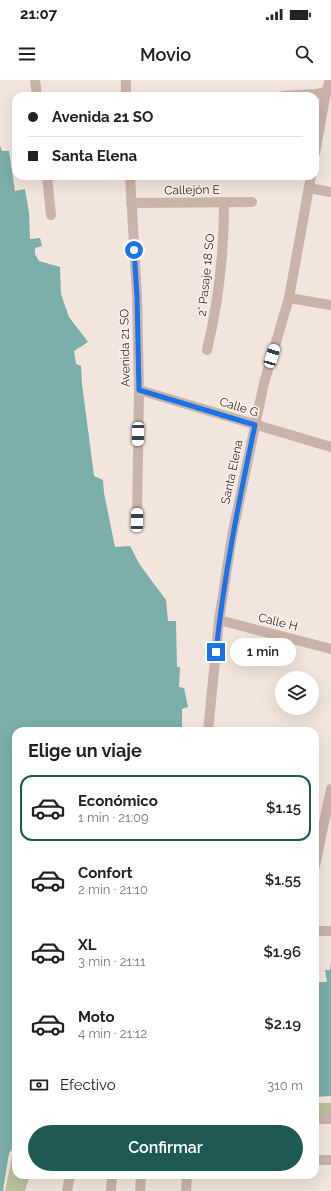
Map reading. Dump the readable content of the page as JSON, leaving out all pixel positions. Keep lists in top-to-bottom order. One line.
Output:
{"streets":{"street":["Callejón E","2° Pasaje 18 SO","Avenida 21 SO","Calle G","Santa Elena","Calle H"]},"crossings":[["Callejón E","2° Pasaje 18 SO"],["Callejón E","Avenida 21 SO"],["Avenida 21 SO","Calle G"],["Calle G","Santa Elena"],["Santa Elena","Calle H"]],"page":{"status":"21:07","header":"Movio","banner":["Avenida 21 SO","Santa Elena"],"bubble":"1 min","heading":"Elige un viaje","list":[{"name":"Económico","note":"1 min · 21:09","value":"$1.15"},{"name":"Confort","note":"2 min · 21:10","value":"$1.55"},{"name":"XL","note":"3 min · 21:11","value":"$1.96"},{"name":"Moto","note":"4 min · 21:12","value":"$2.19"}],"pay":["Efectivo","310 m"],"buttons":"Confirmar"}}
